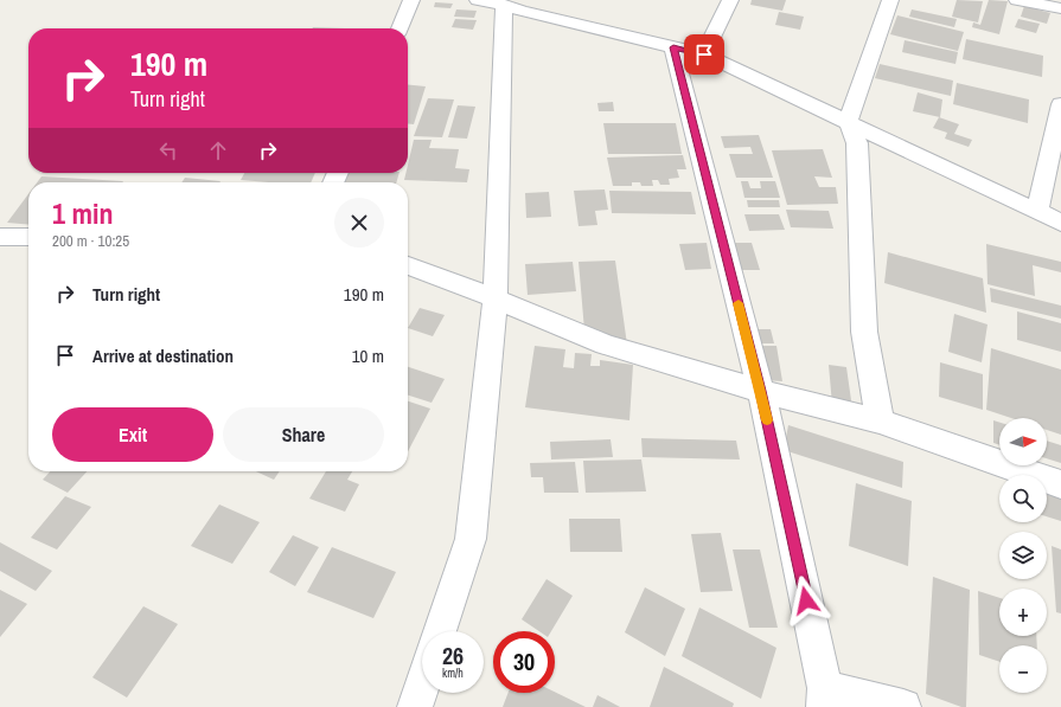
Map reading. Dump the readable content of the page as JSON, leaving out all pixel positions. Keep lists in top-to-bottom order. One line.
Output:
{"north":"right","page":{"turn":["190 m","Turn right"],"heading":["1 min","200 m · 10:25"],"list":[{"name":"Turn right","value":"190 m"},{"name":"Arrive at destination","value":"10 m"}],"buttons":["Exit","Share"],"map_buttons":["+","−"],"speed":"26 km/h","limit":"30"}}
